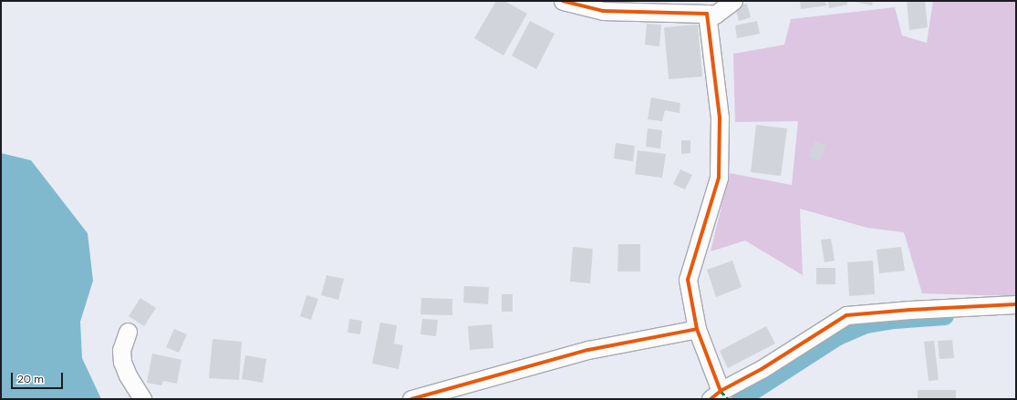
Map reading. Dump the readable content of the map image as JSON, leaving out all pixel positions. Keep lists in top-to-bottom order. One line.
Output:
{"scale_bar":"20 m"}
